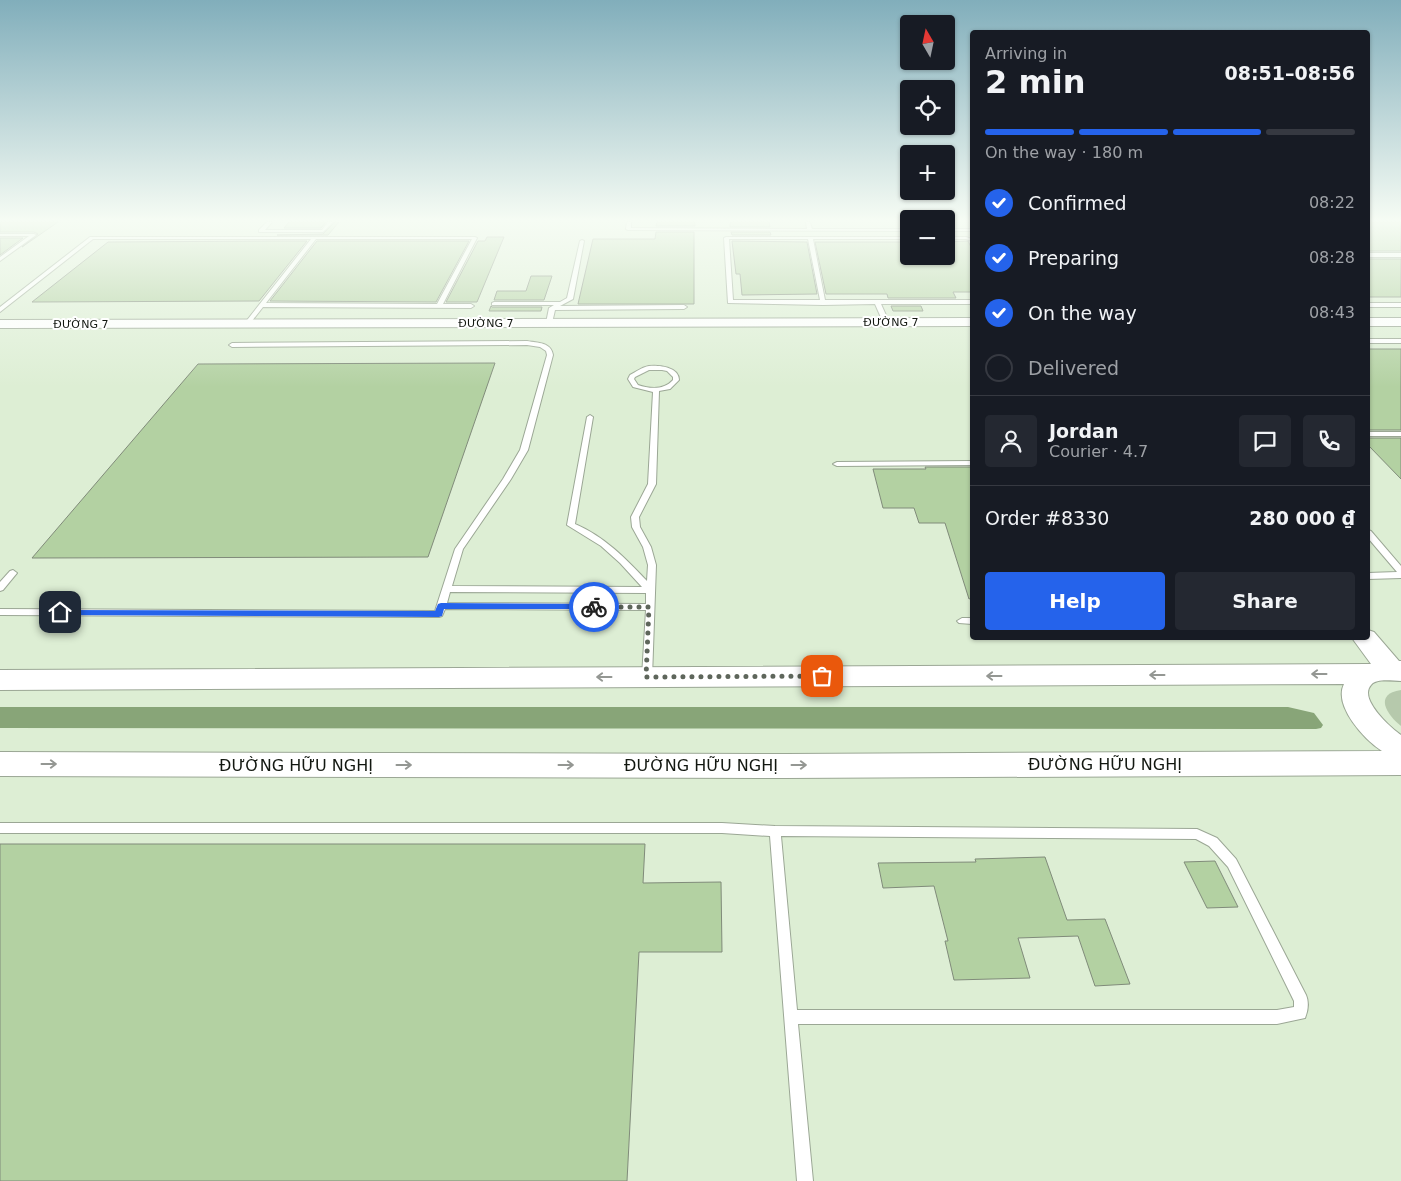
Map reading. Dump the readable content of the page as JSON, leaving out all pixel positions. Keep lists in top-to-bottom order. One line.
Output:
{"streets":{"main road":["ĐƯỜNG HỮU NGHỊ"],"street":["ĐƯỜNG 7"]},"north":"top","page":{"map_buttons":["+","−"],"heading":["2 min","Arriving in","08:51–08:56"],"panel":["Jordan","Courier · 4.7","Order #8330","280 000 ₫"],"bar":"On the way · 180 m","list":[["Confirmed","08:22"],["Preparing","08:28"],["On the way","08:43"],"Delivered"],"buttons":["Help","Share"]}}
